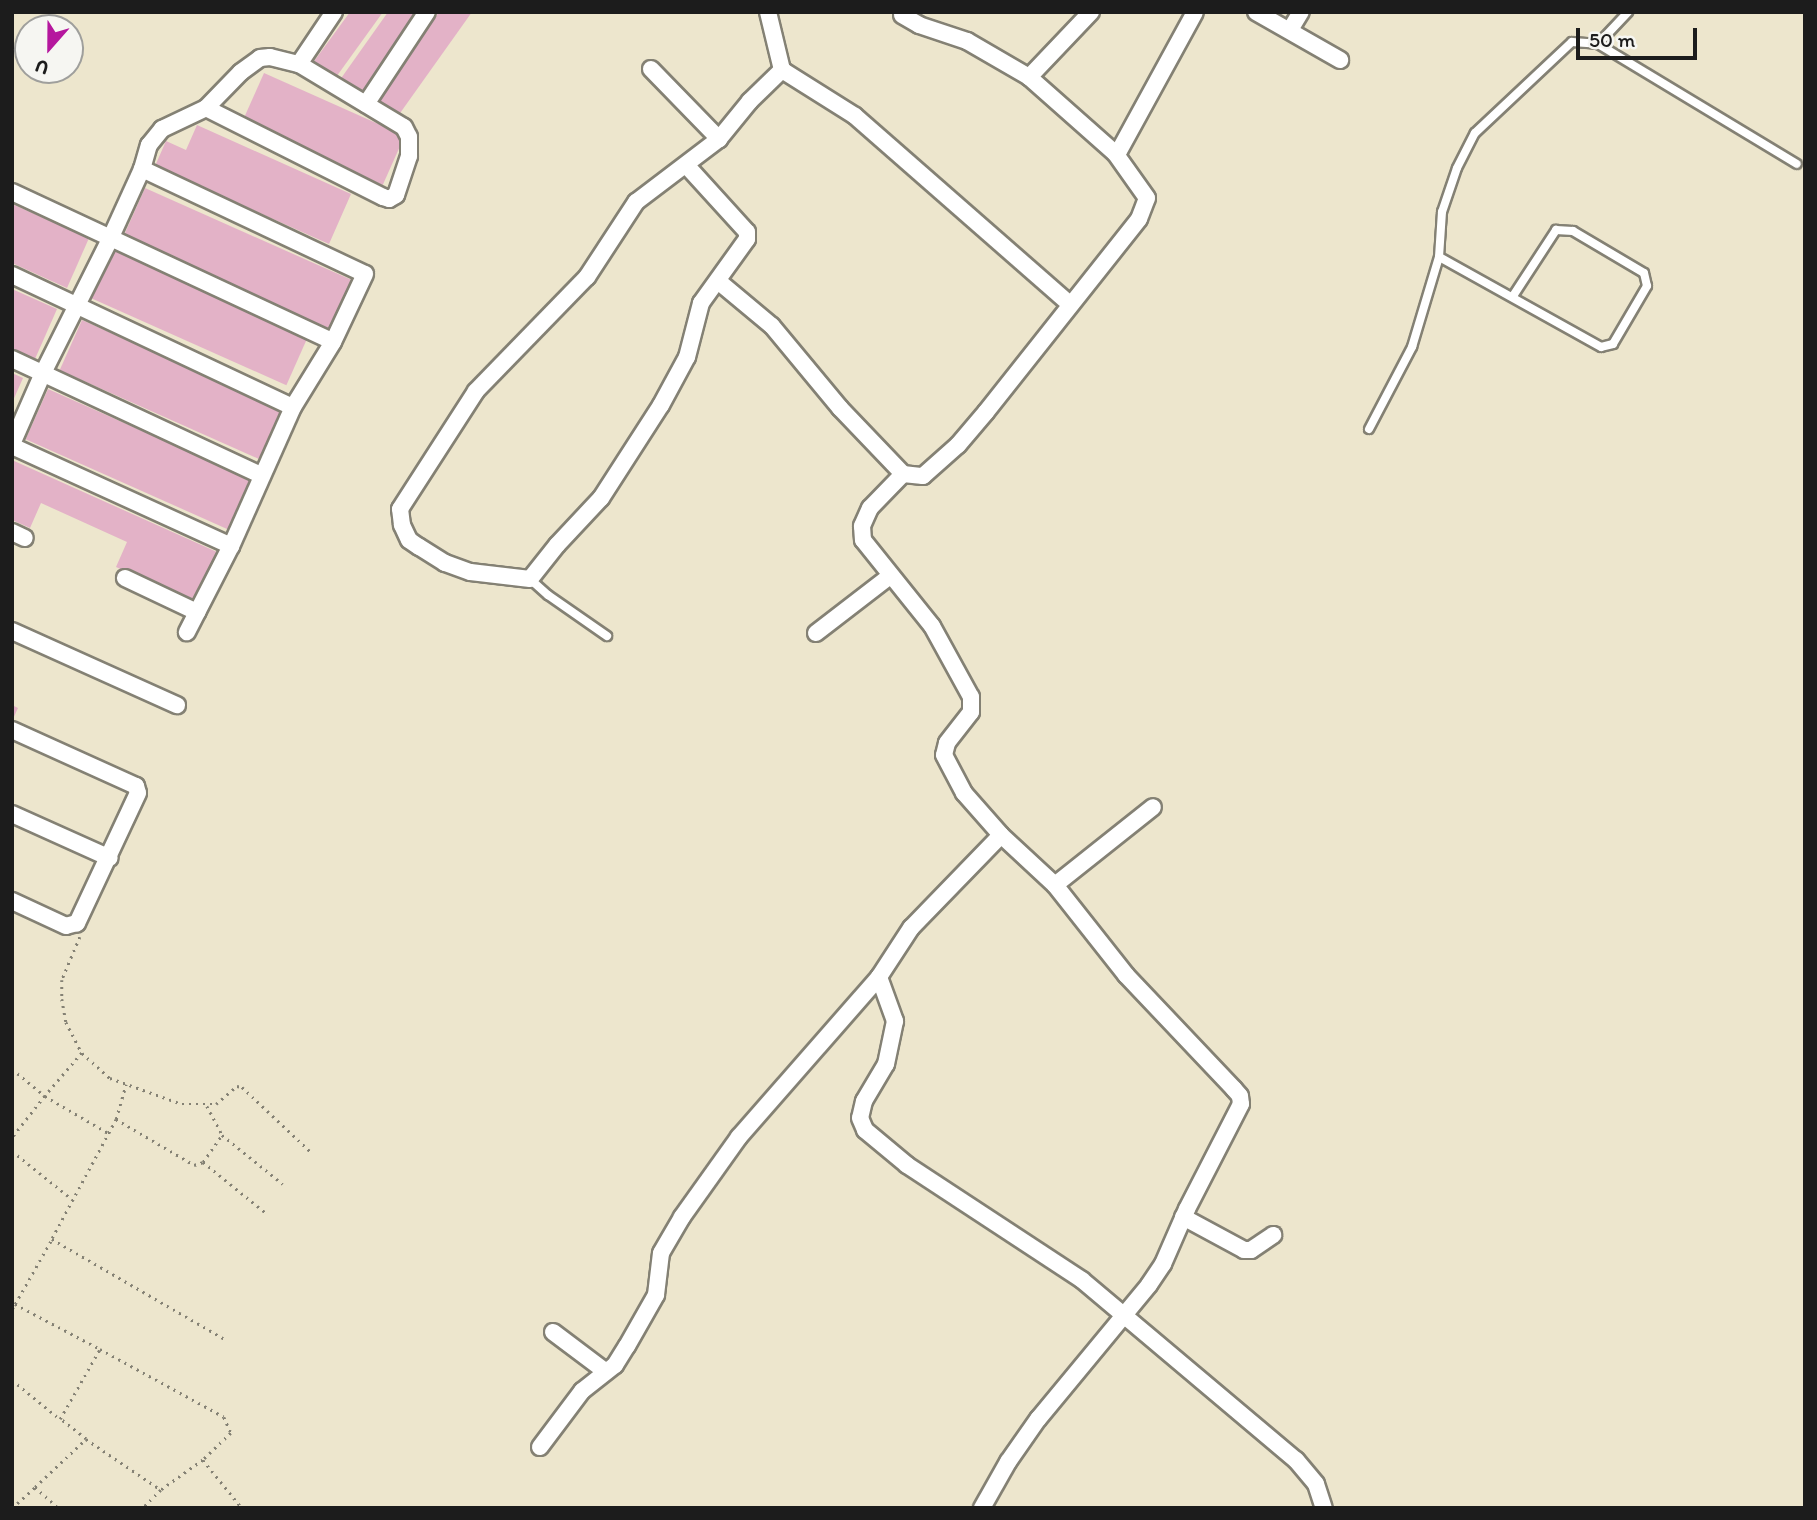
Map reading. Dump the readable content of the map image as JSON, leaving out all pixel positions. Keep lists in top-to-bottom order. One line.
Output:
{"scale_bar":"50 m","north":"bottom"}
